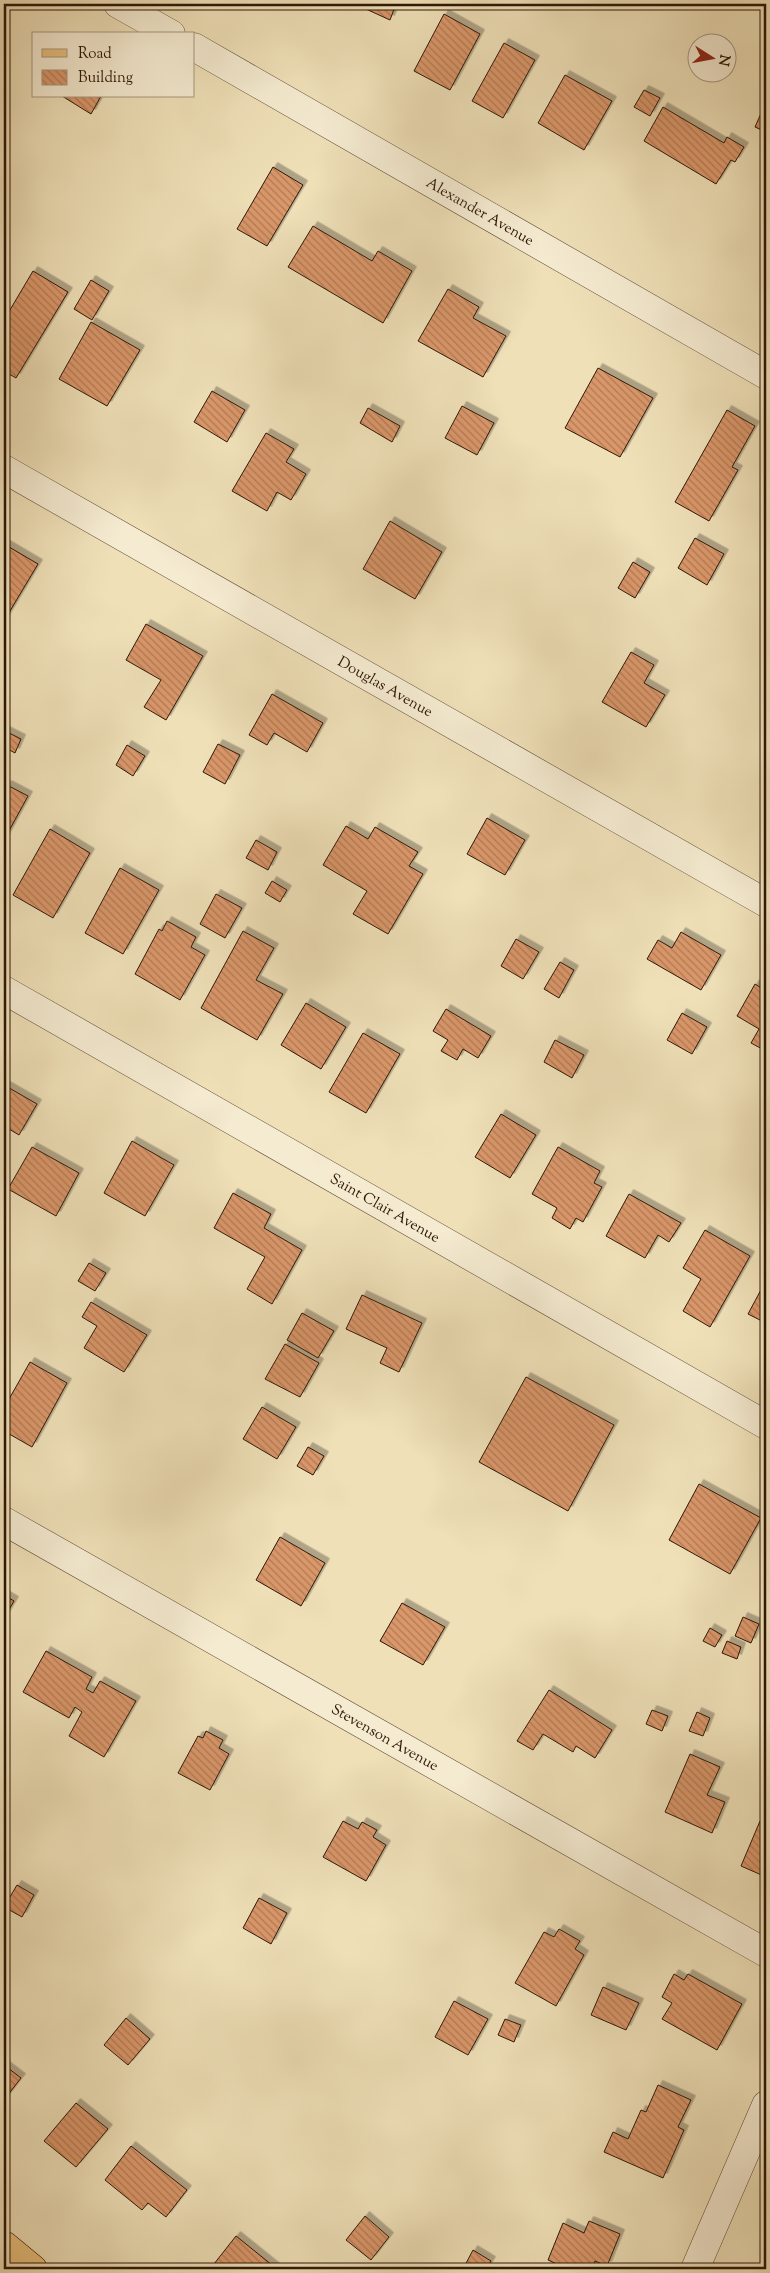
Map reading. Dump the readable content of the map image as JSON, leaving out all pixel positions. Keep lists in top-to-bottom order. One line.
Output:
{"streets":{"street":["Alexander Avenue","Douglas Avenue","Saint Clair Avenue","Stevenson Avenue"]},"legend":["Road","Building"],"north":"right"}
